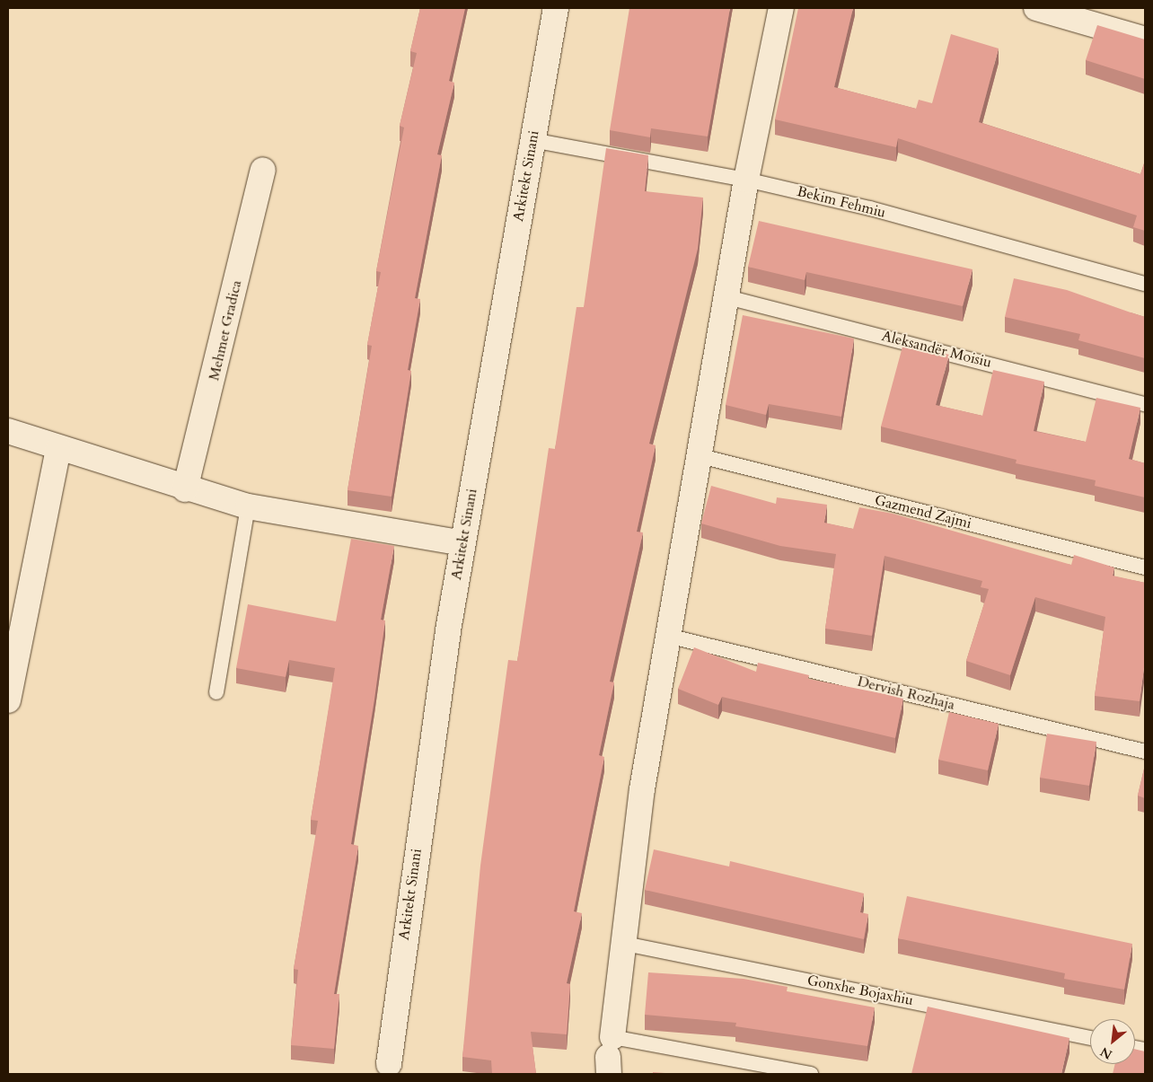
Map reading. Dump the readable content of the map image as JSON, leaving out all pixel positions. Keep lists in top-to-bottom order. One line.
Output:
{"streets":{"street":["Arkitekt Sinani","Mehmet Gradica"],"lane":["Bekim Fehmiu","Aleksandër Moisiu","Gazmend Zajmi","Dervish Rozhaja","Gonxhe Bojaxhiu"]},"crossings":[["Arkitekt Sinani","Bekim Fehmiu"]],"north":"bottom left"}
